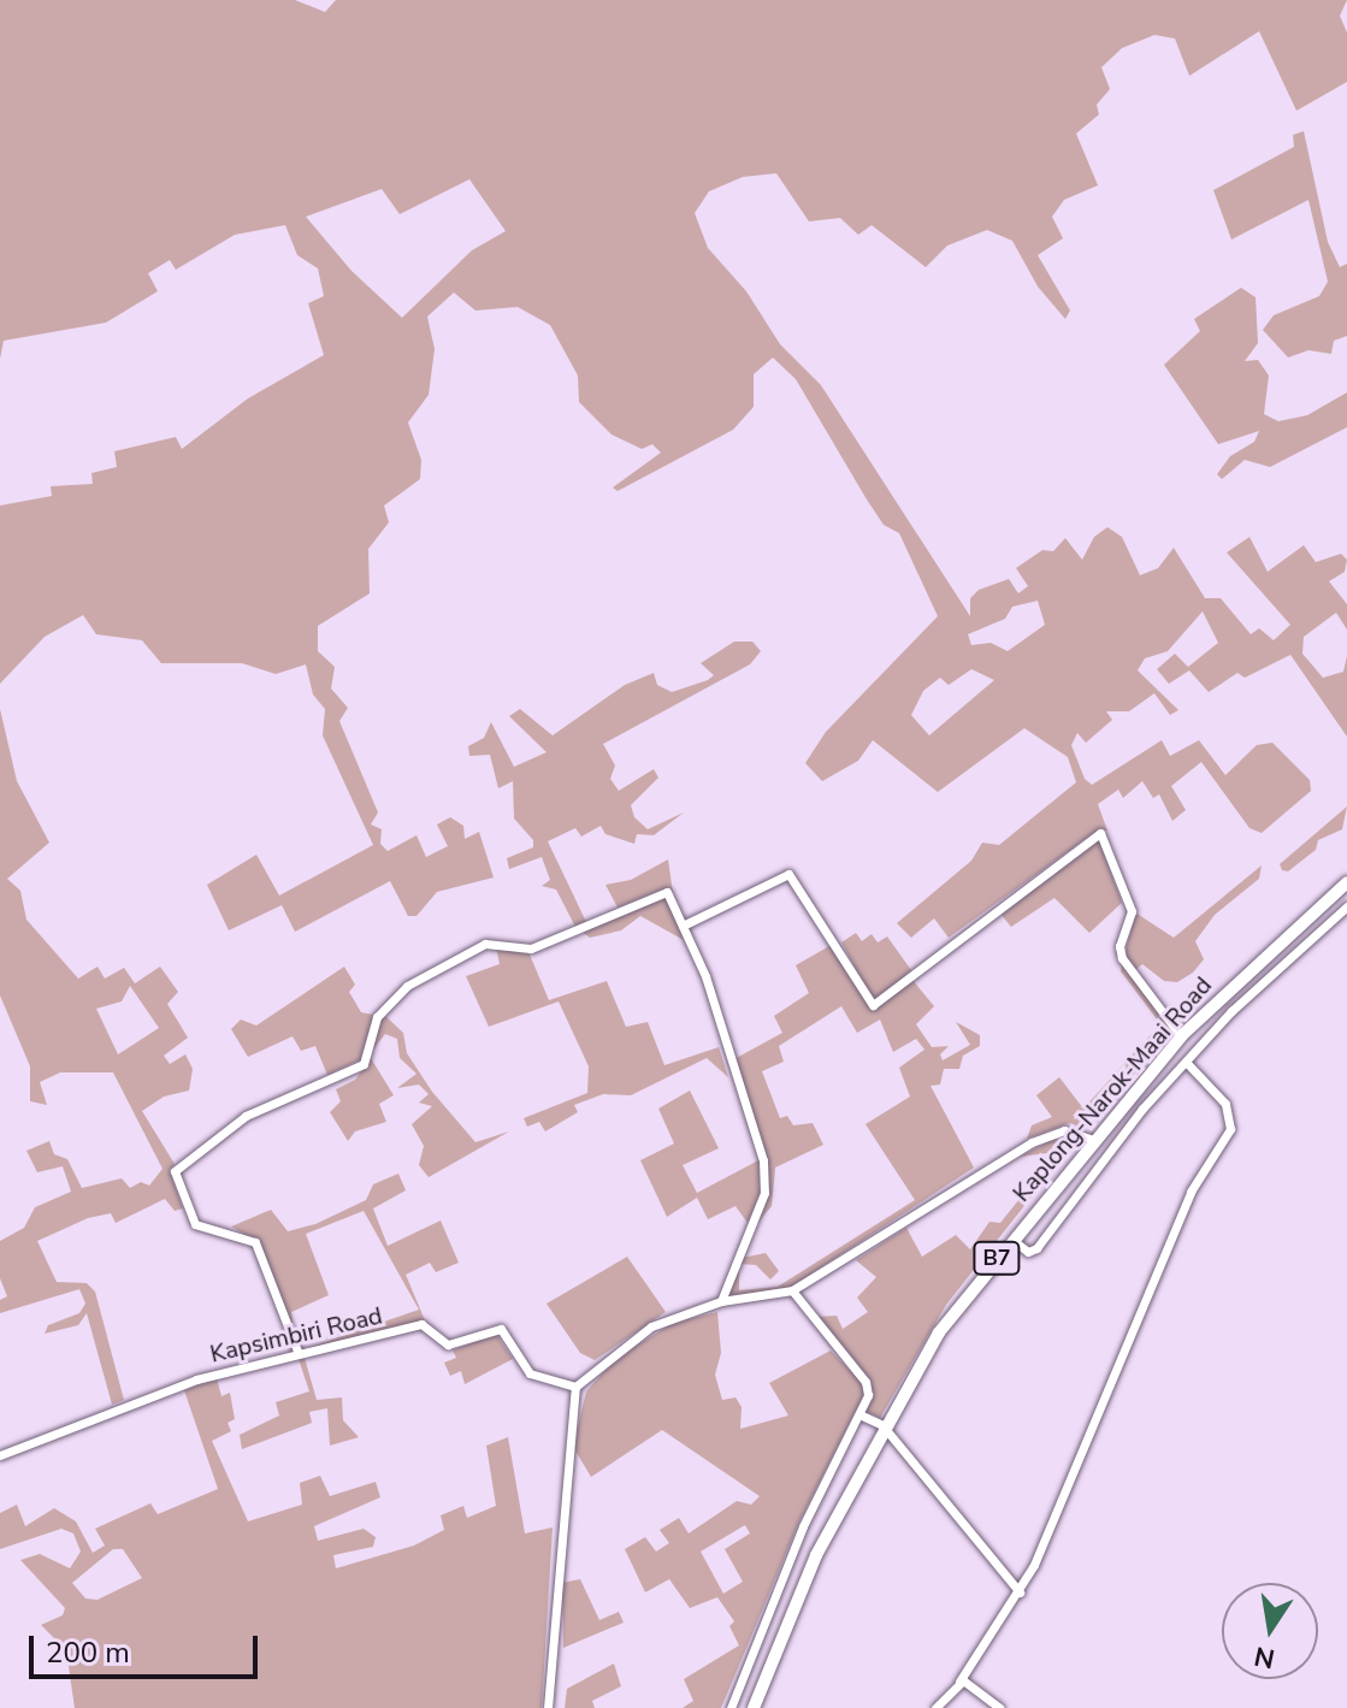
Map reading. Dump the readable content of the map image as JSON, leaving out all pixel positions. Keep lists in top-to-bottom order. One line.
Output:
{"streets":{"highway":["Kaplong-Narok-Maai Road","B7"],"street":["Kapsimbiri Road"]},"scale_bar":"200 m","north":"bottom"}
